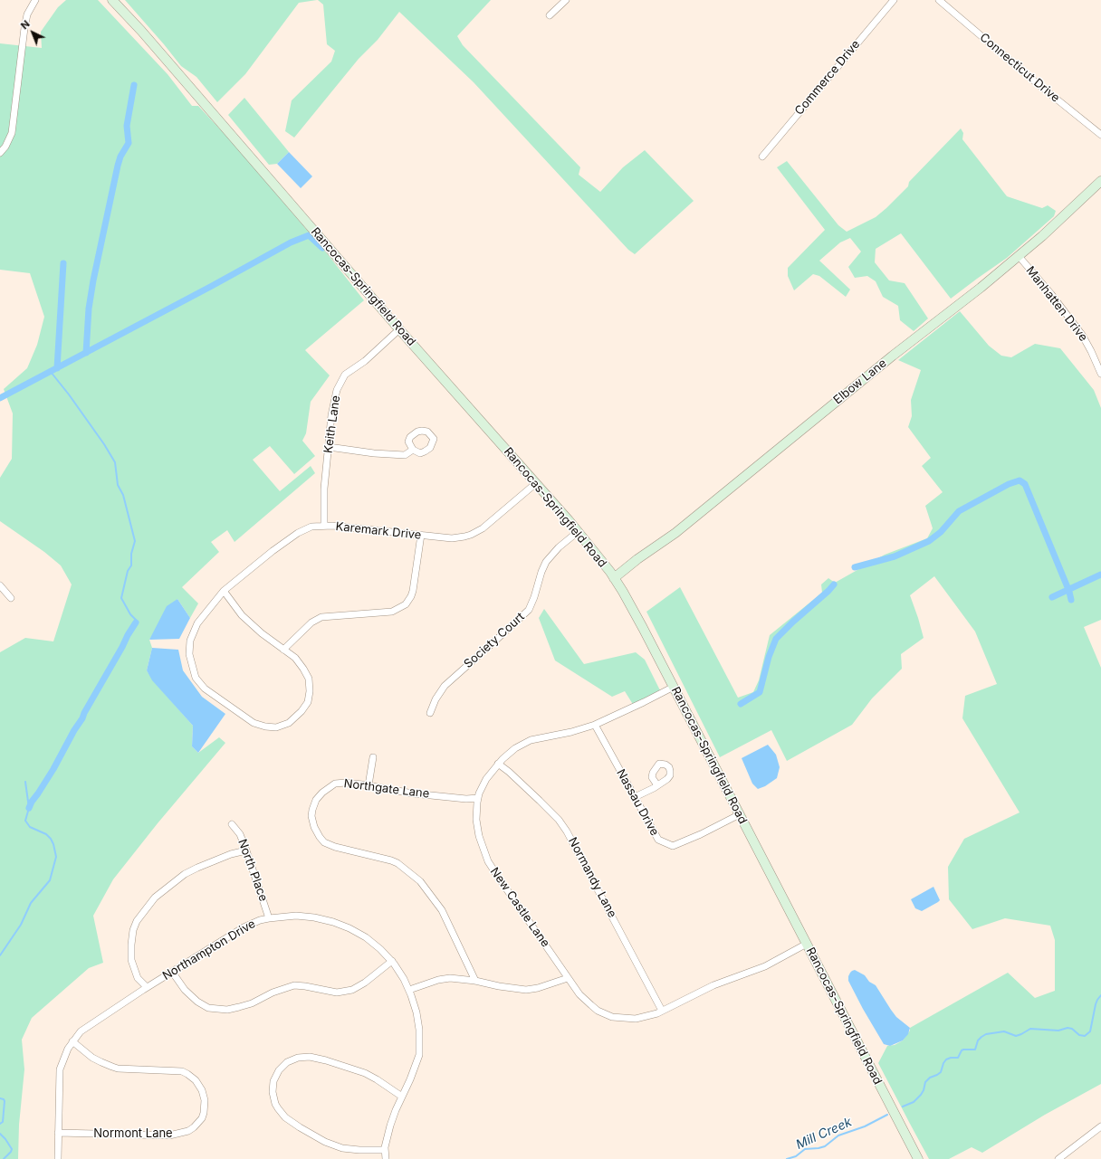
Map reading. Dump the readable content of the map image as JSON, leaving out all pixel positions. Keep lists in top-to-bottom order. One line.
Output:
{"streets":{"main road":["Rancocas-Springfield Road","Elbow Lane"],"street":["Connecticut Drive","Commerce Drive","Manhatten Drive","Keith Lane","Karemark Drive","Society Court","Northgate Lane","Nassau Drive","North Place","Normandy Lane","New Castle Lane","Northampton Drive","Normont Lane"]},"crossings":[["Rancocas-Springfield Road","Elbow Lane"],["Rancocas-Springfield Road","Keith Lane"],["Rancocas-Springfield Road","Karemark Drive"],["Rancocas-Springfield Road","Society Court"],["Rancocas-Springfield Road","Nassau Drive"],["Rancocas-Springfield Road","New Castle Lane"],["Manhatten Drive","Elbow Lane"],["Keith Lane","Karemark Drive"],["Northgate Lane","New Castle Lane"],["Nassau Drive","New Castle Lane"],["North Place","Northampton Drive"],["Normandy Lane","New Castle Lane"],["Northampton Drive","Normont Lane"]],"water":["Mill Creek"],"north":"top left"}
